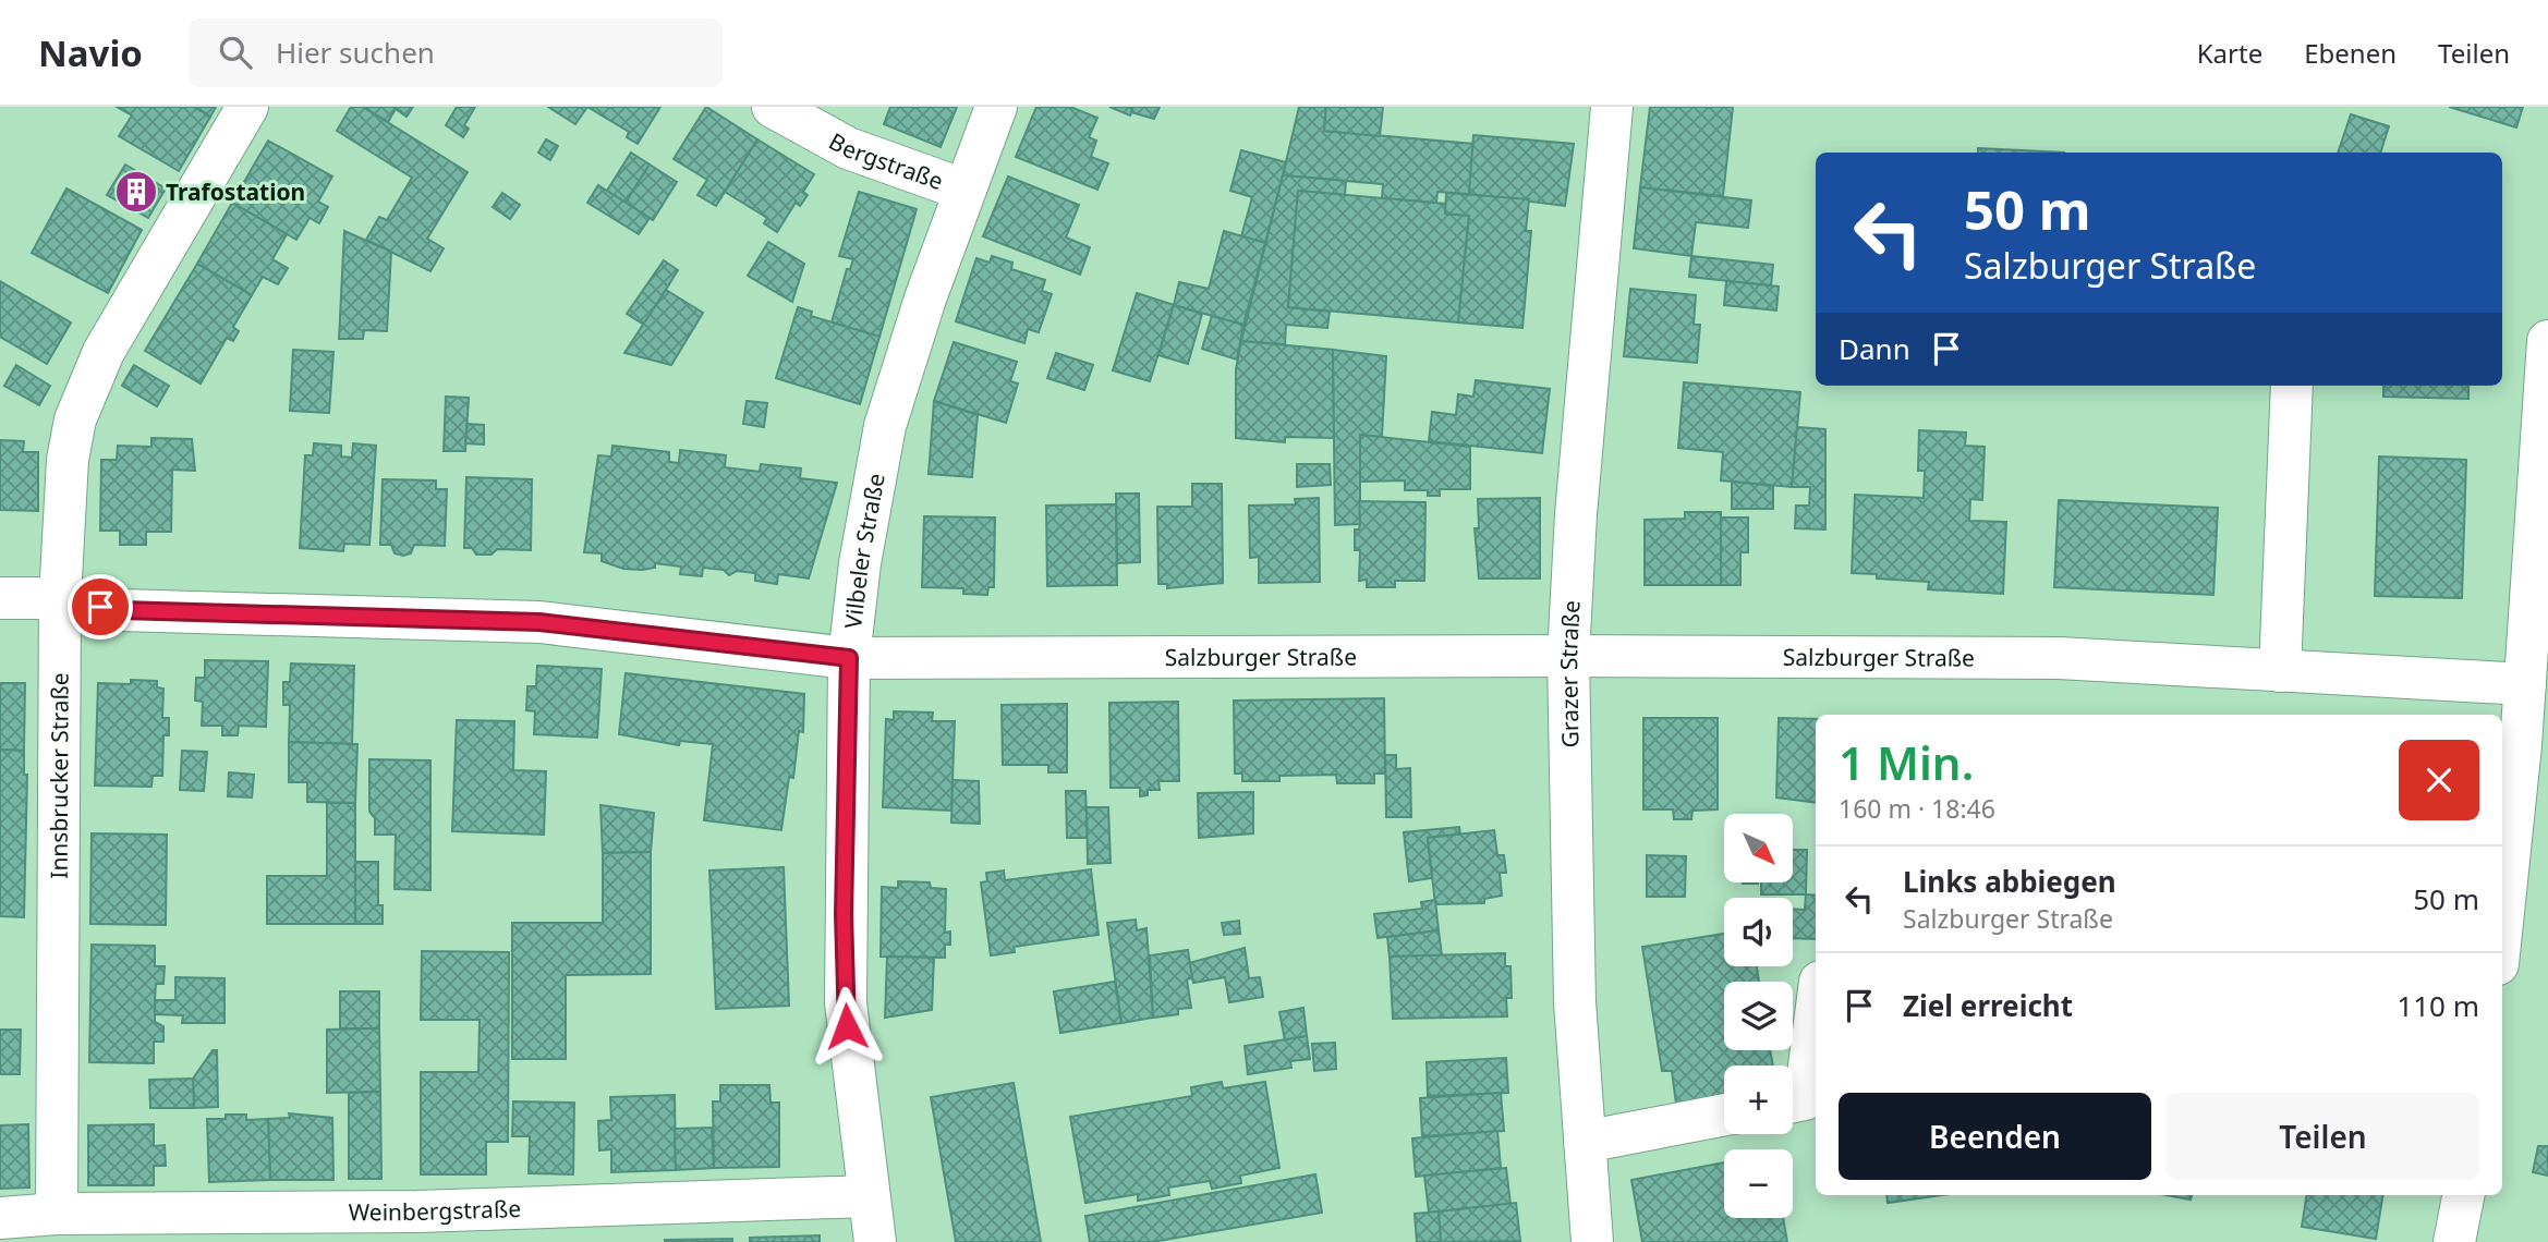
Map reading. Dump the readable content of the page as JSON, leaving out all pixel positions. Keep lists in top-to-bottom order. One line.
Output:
{"streets":{"street":["Bergstraße","Vilbeler Straße","Salzburger Straße","Grazer Straße","Innsbrucker Straße","Weinbergstraße"]},"crossings":[["Bergstraße","Vilbeler Straße"],["Vilbeler Straße","Salzburger Straße"],["Vilbeler Straße","Weinbergstraße"],["Salzburger Straße","Grazer Straße"],["Salzburger Straße","Innsbrucker Straße"],["Innsbrucker Straße","Weinbergstraße"]],"places":{"building":["Trafostation"]},"north":"bottom right","page":{"header":"Navio","search":"Hier suchen","nav":["Karte","Ebenen","Teilen"],"turn":["50 m","Salzburger Straße"],"then":"Dann","heading":["1 Min.","160 m · 18:46"],"map_buttons":["+","−"],"list":[{"name":"Links abbiegen","note":"Salzburger Straße","value":"50 m"},{"name":"Ziel erreicht","value":"110 m"}],"buttons":["Beenden","Teilen"]}}
